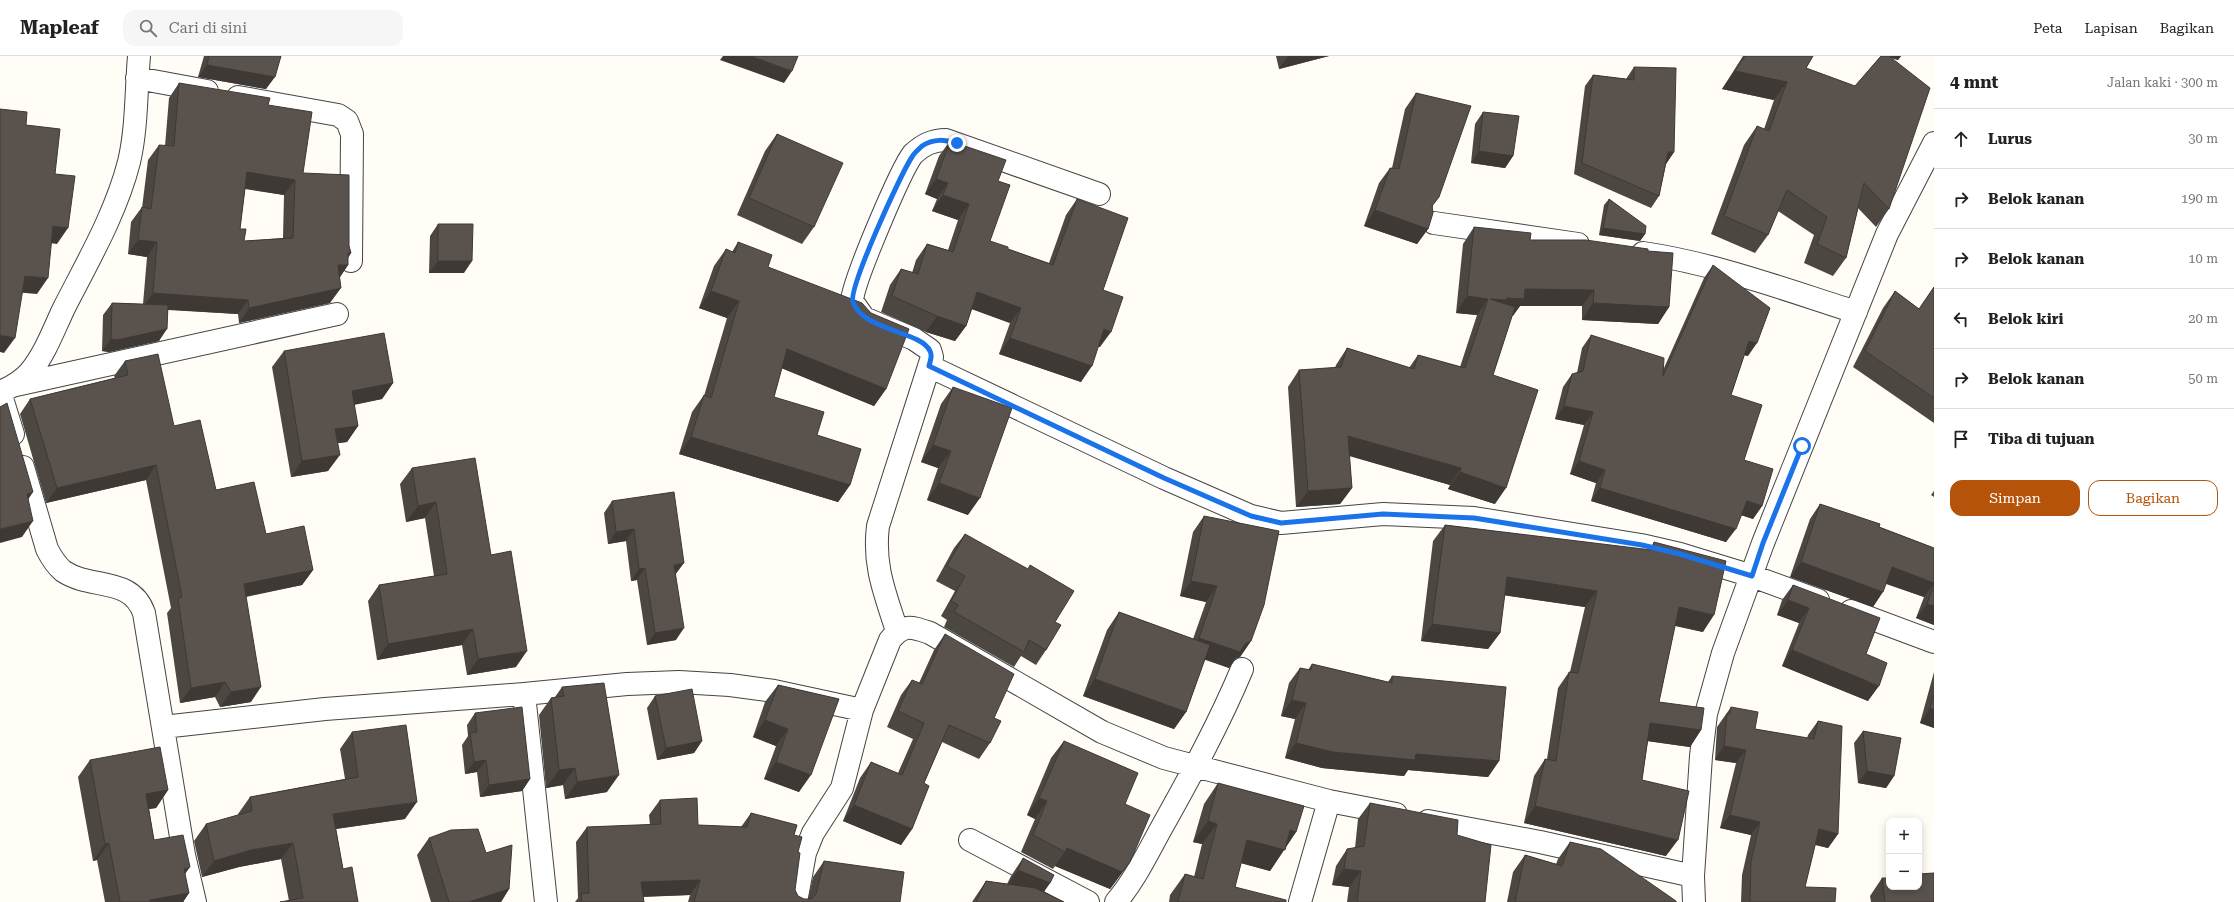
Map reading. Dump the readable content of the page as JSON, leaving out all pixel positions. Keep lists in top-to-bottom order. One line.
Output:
{"page":{"header":"Mapleaf","search":"Cari di sini","nav":["Peta","Lapisan","Bagikan"],"heading":["4 mnt","Jalan kaki · 300 m"],"list":[["Lurus","30 m"],["Belok kanan","190 m"],["Belok kanan","10 m"],["Belok kiri","20 m"],["Belok kanan","50 m"],"Tiba di tujuan"],"buttons":["Simpan","Bagikan"],"map_buttons":["+","−"]}}
